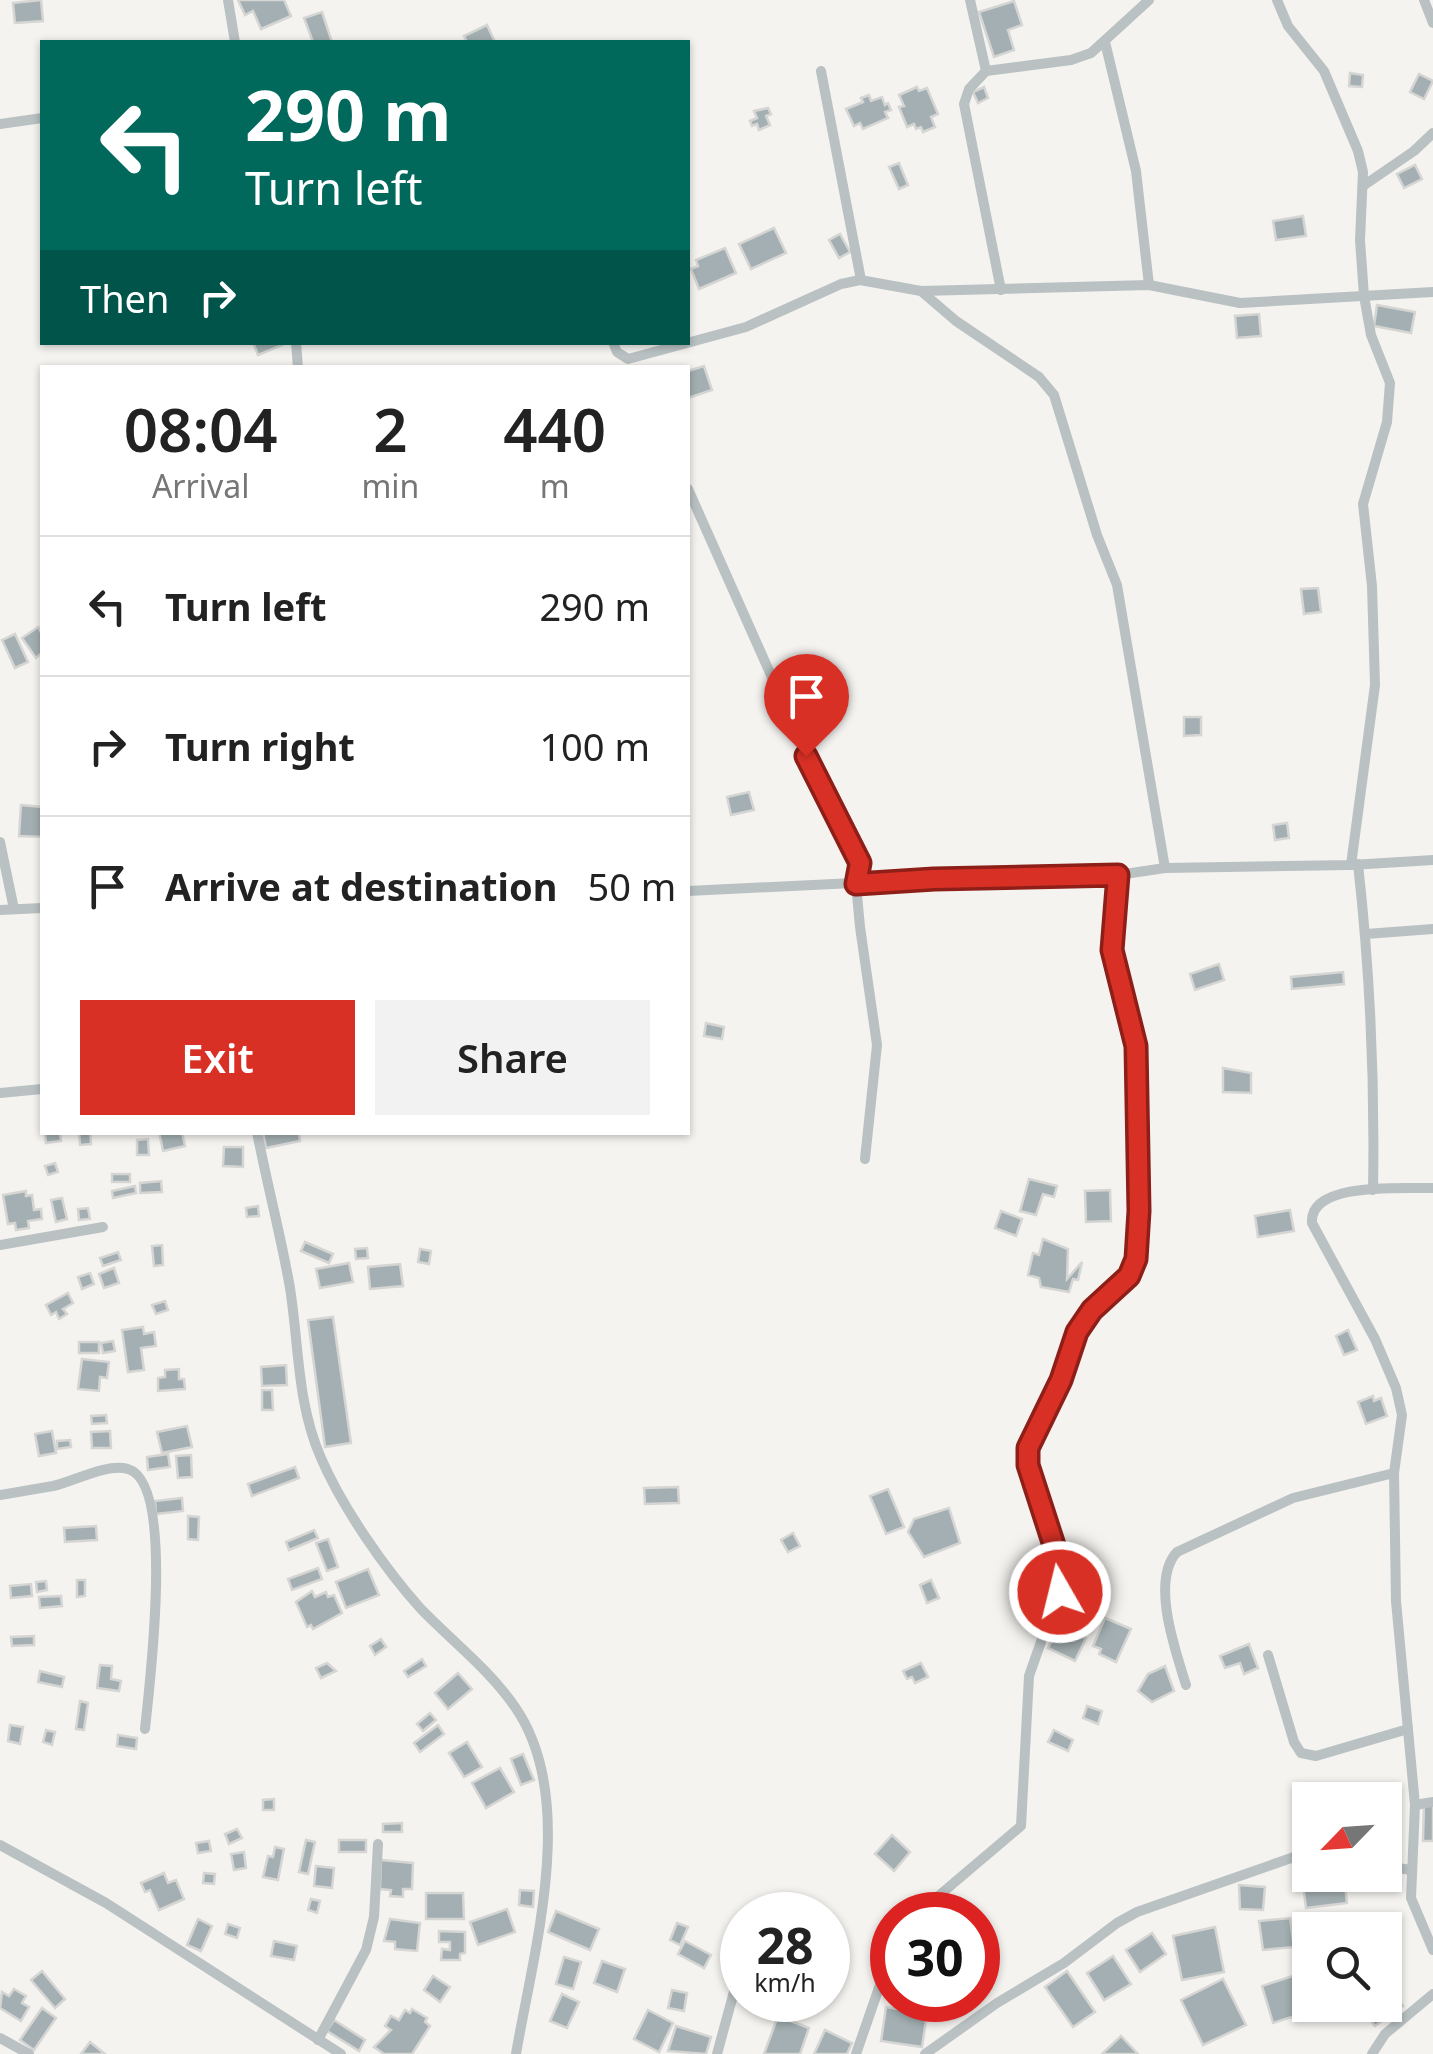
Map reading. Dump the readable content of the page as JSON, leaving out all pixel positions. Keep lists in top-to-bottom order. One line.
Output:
{"north":"bottom left","page":{"turn":["290 m","Turn left"],"then":"Then","eta":["08:04","Arrival","2","min","440","m"],"list":[{"name":"Turn left","value":"290 m"},{"name":"Turn right","value":"100 m"},{"name":"Arrive at destination","value":"50 m"}],"buttons":["Exit","Share"],"speed":"28 km/h","limit":"30"}}
